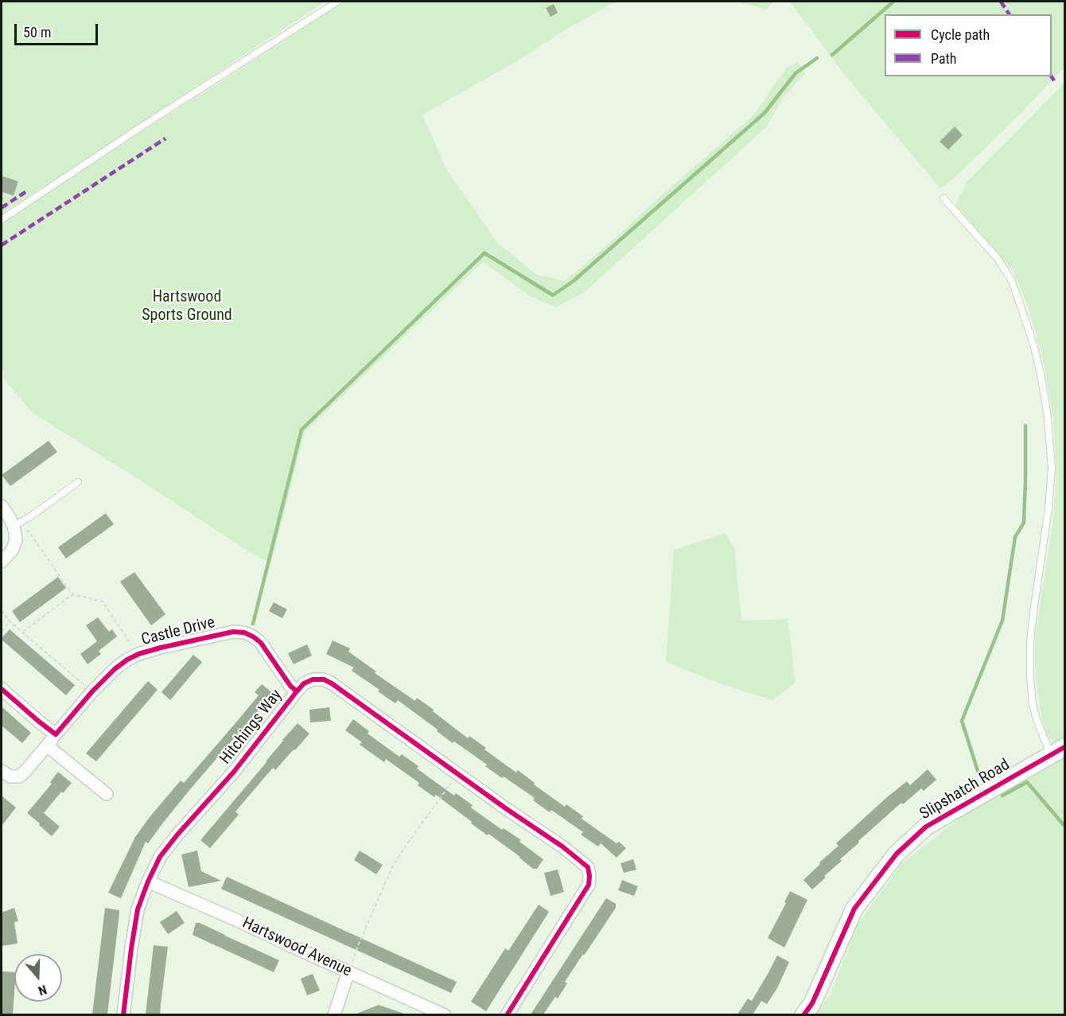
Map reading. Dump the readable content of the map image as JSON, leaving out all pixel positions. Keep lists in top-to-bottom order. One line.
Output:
{"streets":{"street":["Castle Drive","Hitchings Way","Slipshatch Road","Hartswood Avenue"]},"crossings":[["Castle Drive","Hitchings Way"],["Hitchings Way","Hartswood Avenue"]],"parks":["Hartswood Sports Ground"],"legend":["Cycle path","Path"],"scale_bar":"50 m","north":"bottom"}
